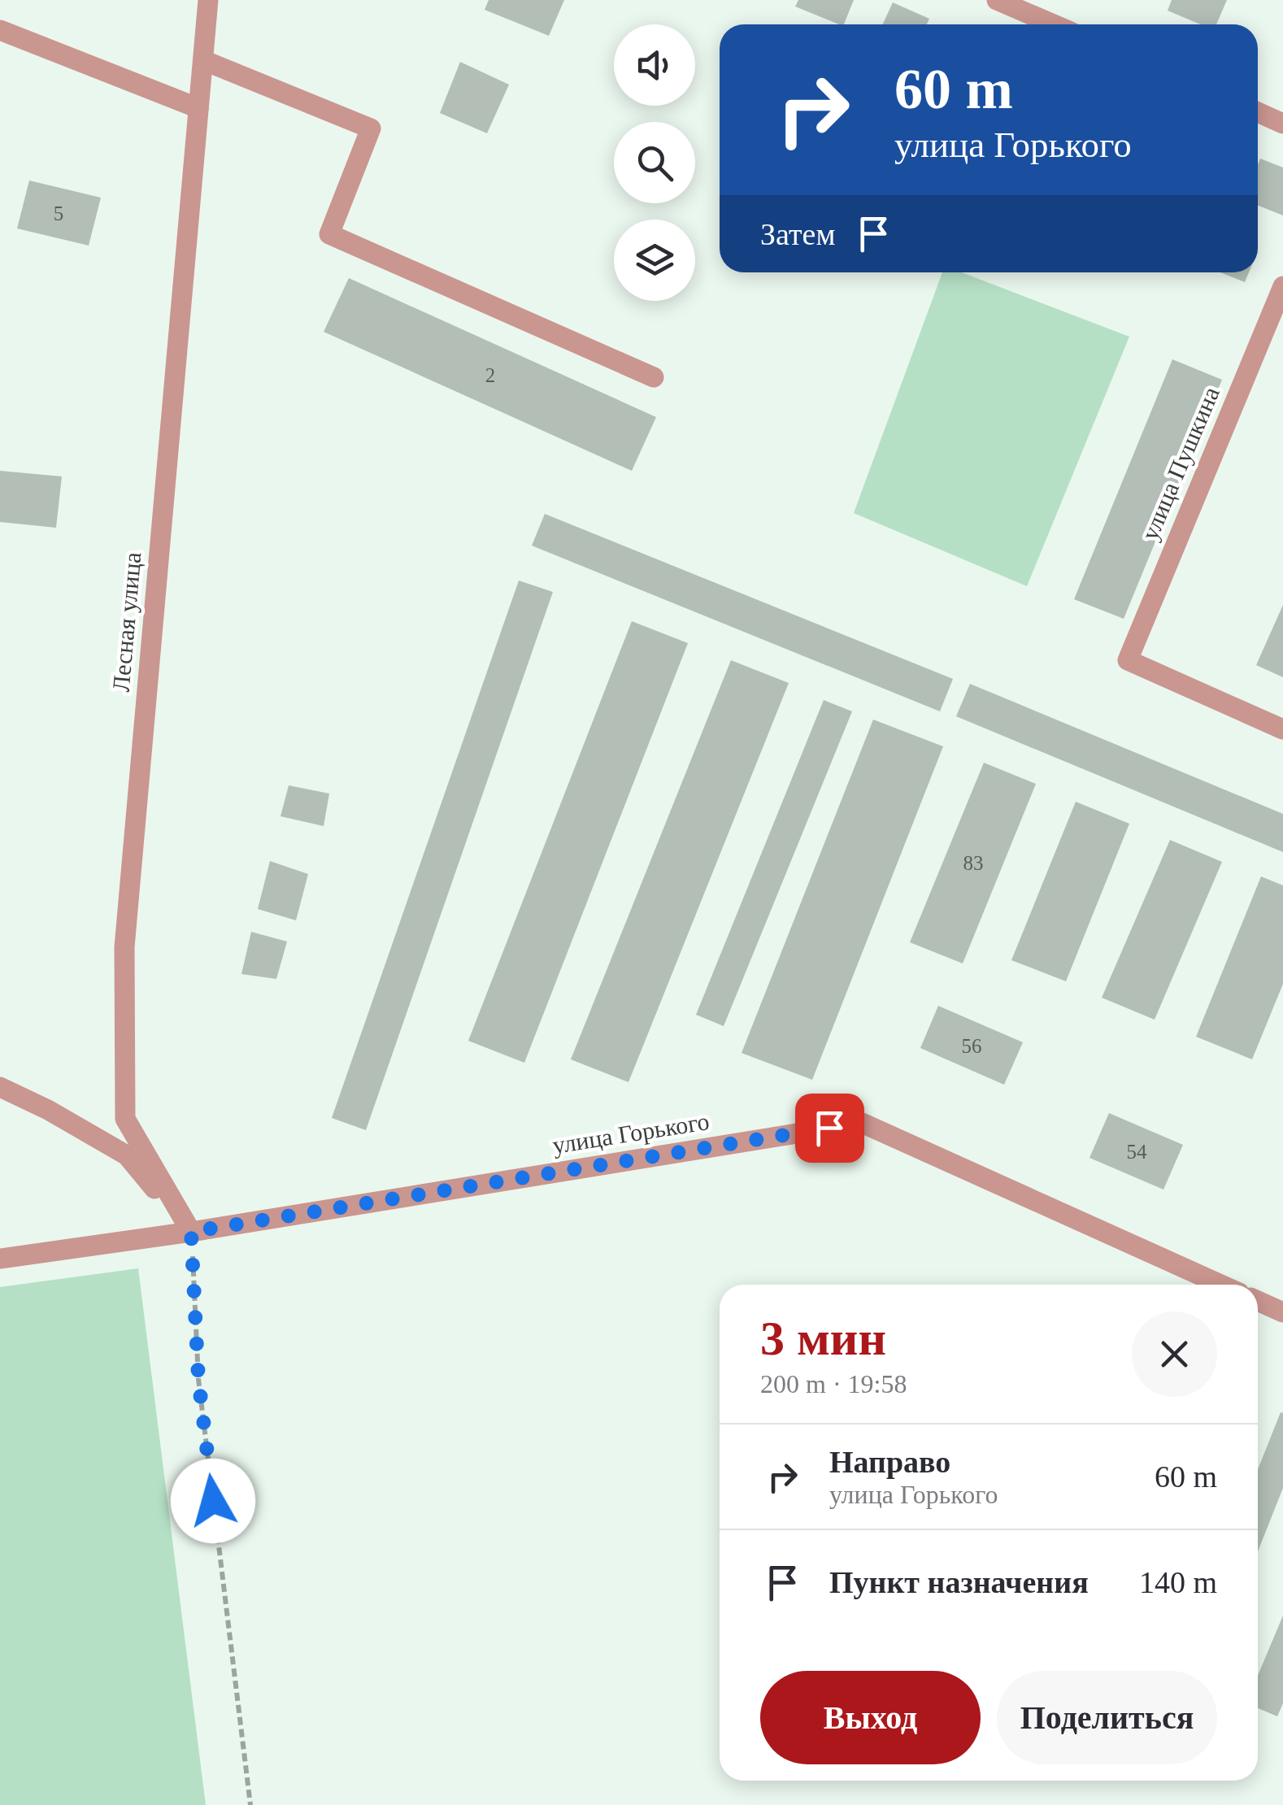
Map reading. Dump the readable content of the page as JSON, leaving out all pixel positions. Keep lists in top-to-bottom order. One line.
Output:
{"streets":{"street":["улица Пушкина","Лесная улица","улица Горького"]},"crossings":[["Лесная улица","улица Горького"]],"house_numbers":["5","2","83","56","54"],"page":{"turn":["60 m","улица Горького"],"then":"Затем","heading":["3 мин","200 m · 19:58"],"list":[{"name":"Направо","note":"улица Горького","value":"60 m"},{"name":"Пункт назначения","value":"140 m"}],"buttons":["Выход","Поделиться"]}}
